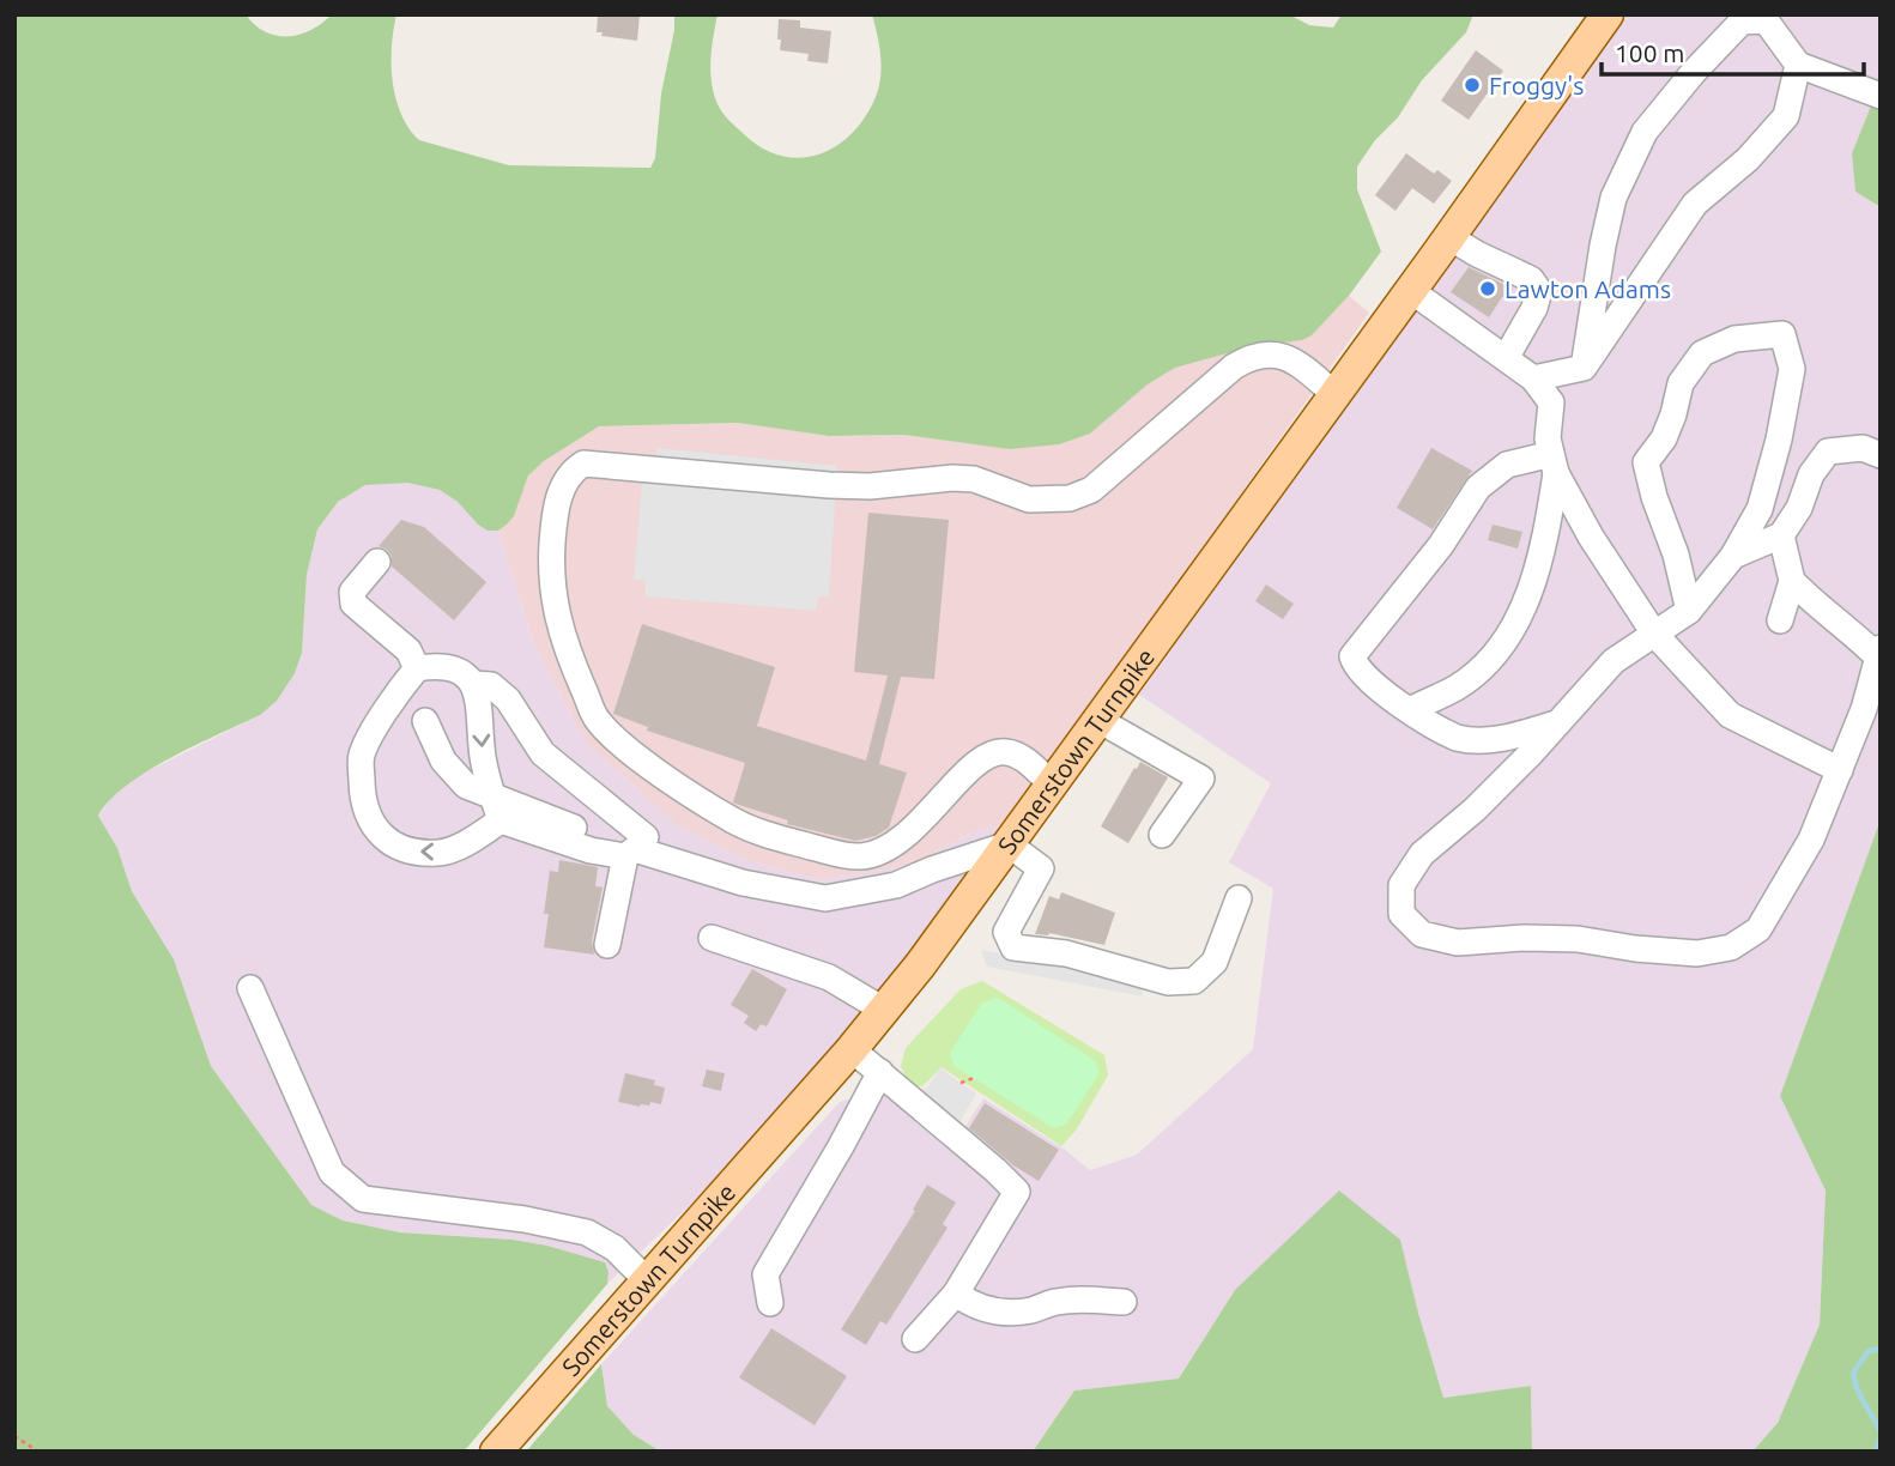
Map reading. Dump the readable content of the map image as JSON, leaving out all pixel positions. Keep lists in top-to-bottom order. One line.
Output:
{"streets":{"main road":["Somerstown Turnpike"]},"places":["Froggy's","Lawton Adams"],"scale_bar":"100 m"}
